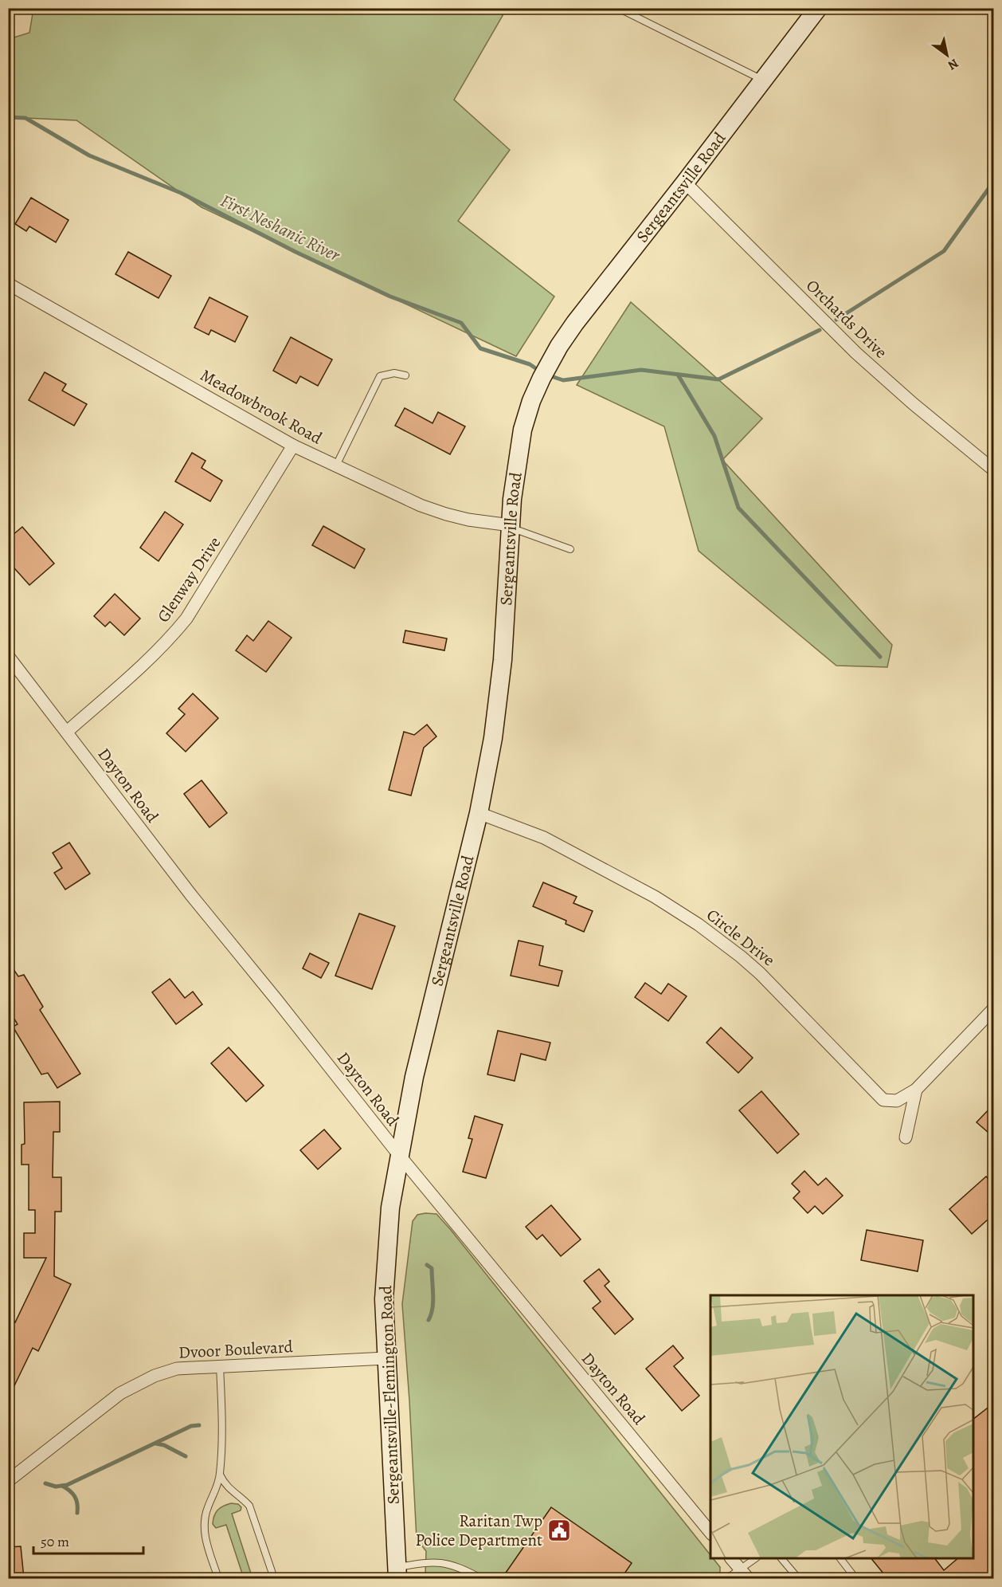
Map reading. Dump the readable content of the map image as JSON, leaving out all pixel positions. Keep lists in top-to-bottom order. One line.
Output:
{"streets":{"main road":["Sergeantsville Road","Sergeantsville-Flemington Road"],"street":["Orchards Drive","Meadowbrook Road","Glenway Drive","Dayton Road","Circle Drive","Dvoor Boulevard"]},"crossings":[["Sergeantsville Road","Orchards Drive"],["Sergeantsville Road","Meadowbrook Road"],["Sergeantsville Road","Dayton Road"],["Sergeantsville Road","Circle Drive"],["Sergeantsville Road","Sergeantsville-Flemington Road"],["Meadowbrook Road","Glenway Drive"],["Glenway Drive","Dayton Road"],["Dayton Road","Sergeantsville-Flemington Road"],["Dvoor Boulevard","Sergeantsville-Flemington Road"]],"water":["First Neshanic River"],"places":{"public building":["Raritan Twp Police Department"]},"scale_bar":"50 m","north":"bottom right"}
